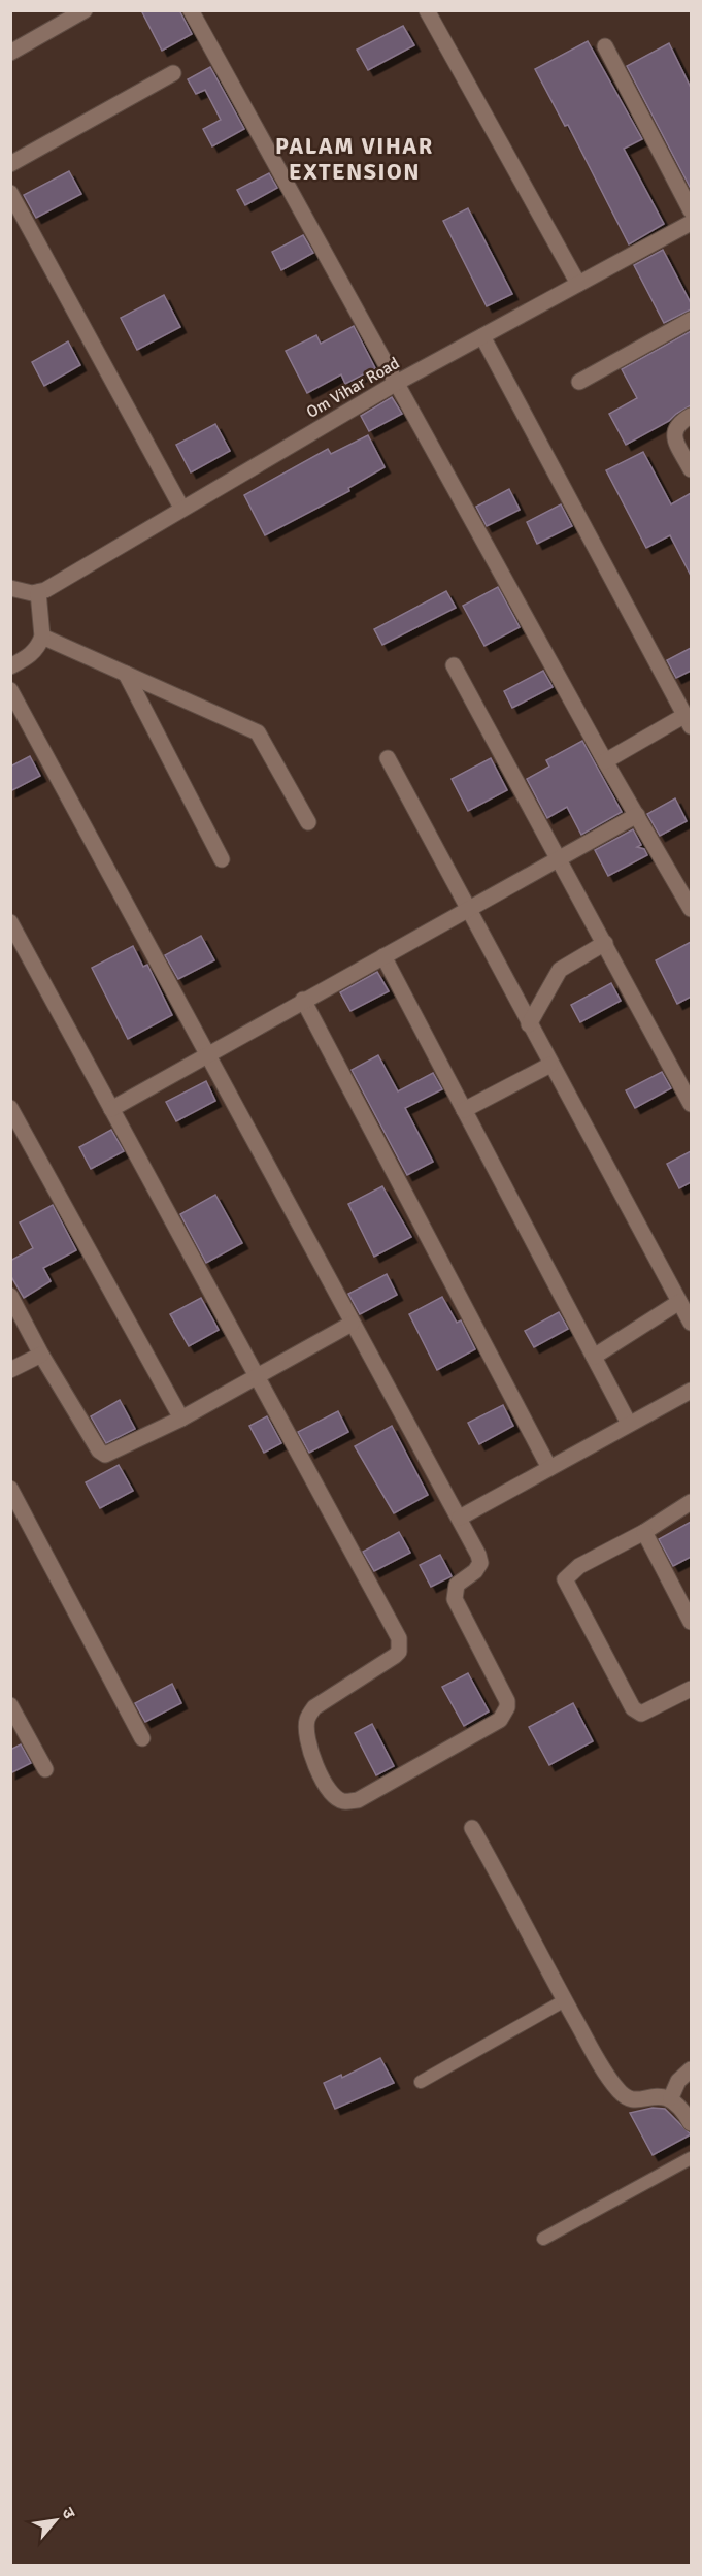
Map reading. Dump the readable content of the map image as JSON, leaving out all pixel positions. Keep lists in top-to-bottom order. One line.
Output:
{"streets":{"street":["Om Vihar Road"]},"districts":["PALAM VIHAR EXTENSION"],"north":"top right"}
